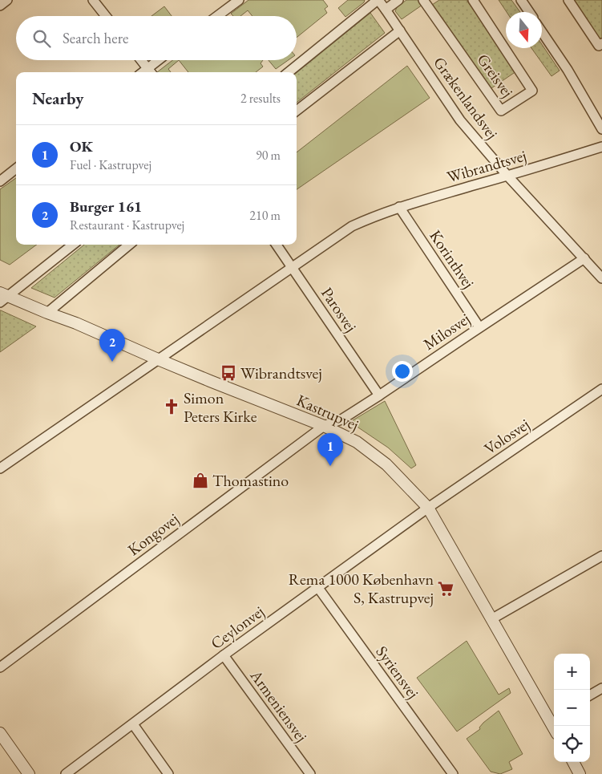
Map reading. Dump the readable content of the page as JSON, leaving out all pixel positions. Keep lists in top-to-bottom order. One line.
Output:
{"streets":{"street":["Greisvej","Grækenlandsvej","Wibrandtsvej","Korinthvej","Parosvej","Milosvej","Kastrupvej","Volosvej","Kongovej","Ceylonvej","Syriensvej","Armeniensvej"]},"crossings":[["Grækenlandsvej","Wibrandtsvej"],["Grækenlandsvej","Milosvej"],["Wibrandtsvej","Korinthvej"],["Wibrandtsvej","Parosvej"],["Wibrandtsvej","Kastrupvej"],["Korinthvej","Milosvej"],["Parosvej","Milosvej"],["Milosvej","Kastrupvej"],["Milosvej","Kongovej"],["Kastrupvej","Volosvej"],["Kastrupvej","Kongovej"],["Kastrupvej","Ceylonvej"],["Volosvej","Ceylonvej"],["Ceylonvej","Syriensvej"],["Ceylonvej","Armeniensvej"]],"places":{"bus stop":["Wibrandtsvej"],"church":["Simon Peters Kirke"],"shop":["Thomastino"],"supermarket":["Rema 1000 København S, Kastrupvej"]},"north":"bottom","page":{"search":"Search here","heading":["Nearby","2 results"],"list":[{"mark":"1","name":"OK","note":"Fuel · Kastrupvej","value":"90 m"},{"mark":"2","name":"Burger 161","note":"Restaurant · Kastrupvej","value":"210 m"}],"pins":["2","1"],"map_buttons":["+","−"]}}
